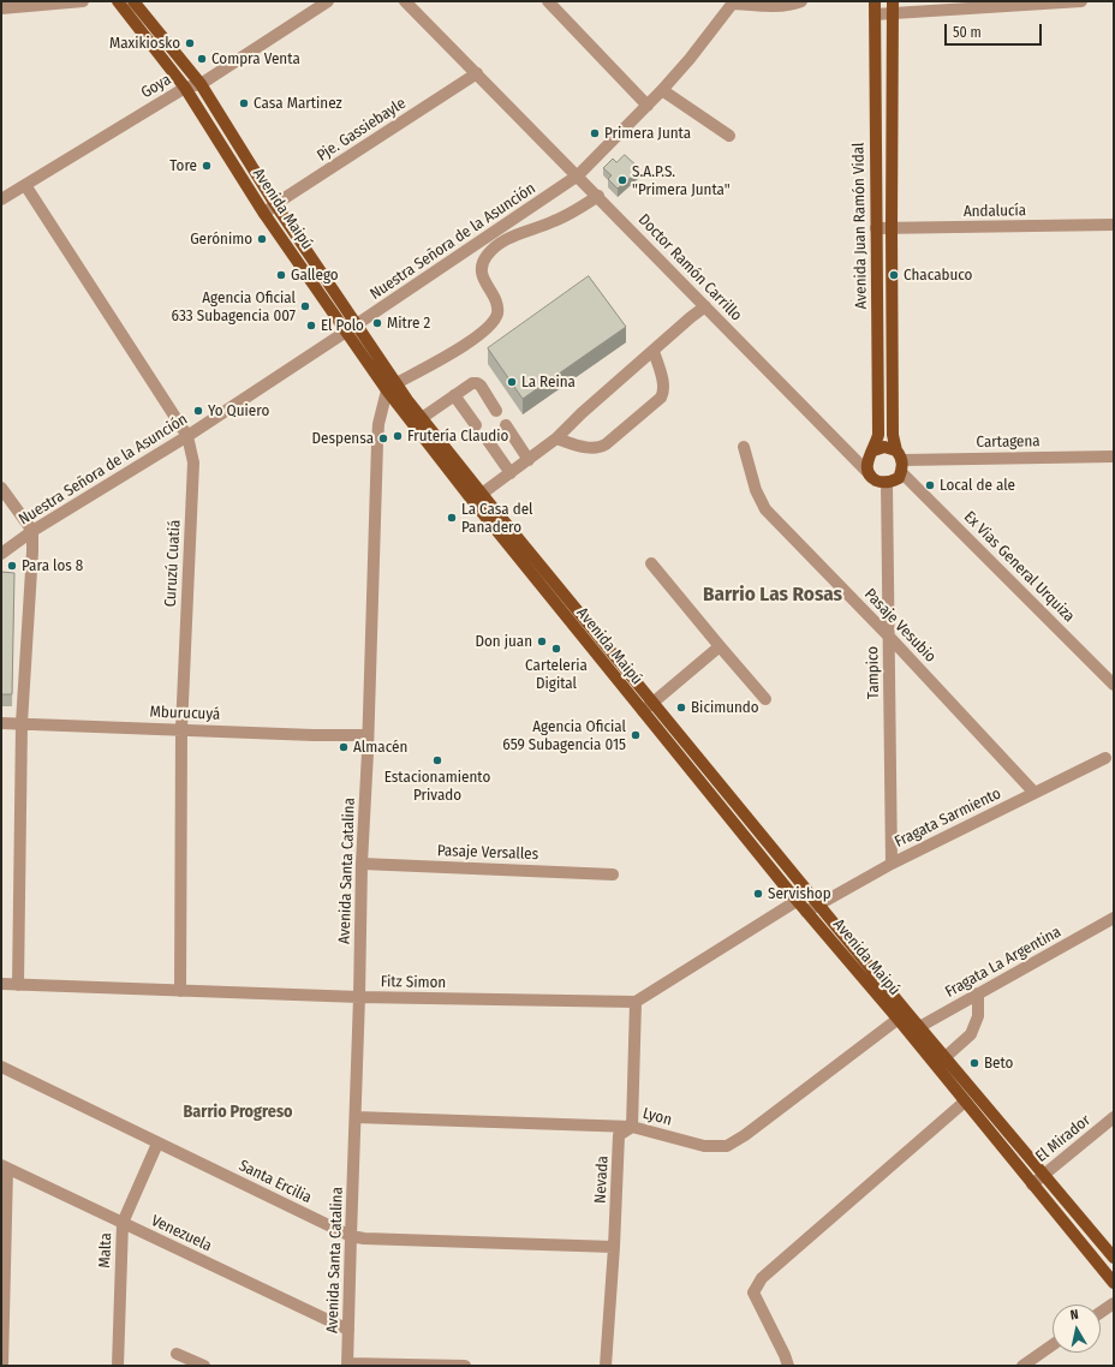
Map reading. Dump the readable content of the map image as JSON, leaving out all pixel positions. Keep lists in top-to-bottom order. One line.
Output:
{"streets":{"main road":["Avenida Maipú","Avenida Juan Ramón Vidal"],"street":["Goya","Pje. Gassiebayle","Andalucía","Nuestra Señora de la Asunción","Doctor Ramón Carrillo","Cartagena","Curuzú Cuatiá","Ex Vias General Urquiza","Pasaje Vesubio","Tampico","Mburucuyá","Fragata Sarmiento","Pasaje Versalles","Avenida Santa Catalina","Fragata La Argentina","Fitz Simon","Lyon","El Mirador","Nevada","Santa Ercilia","Venezuela","Malta"]},"crossings":[["Goya","Avenida Maipú"],["Goya","Curuzú Cuatiá"],["Pje. Gassiebayle","Avenida Maipú"],["Pje. Gassiebayle","Doctor Ramón Carrillo"],["Avenida Maipú","Nuestra Señora de la Asunción"],["Avenida Maipú","Fragata Sarmiento"],["Avenida Maipú","Avenida Santa Catalina"],["Avenida Maipú","Fragata La Argentina"],["Avenida Maipú","Lyon"],["Avenida Maipú","El Mirador"],["Andalucía","Avenida Juan Ramón Vidal"],["Avenida Juan Ramón Vidal","Doctor Ramón Carrillo"],["Avenida Juan Ramón Vidal","Cartagena"],["Avenida Juan Ramón Vidal","Ex Vias General Urquiza"],["Avenida Juan Ramón Vidal","Tampico"],["Nuestra Señora de la Asunción","Doctor Ramón Carrillo"],["Nuestra Señora de la Asunción","Curuzú Cuatiá"],["Doctor Ramón Carrillo","Cartagena"],["Doctor Ramón Carrillo","Ex Vias General Urquiza"],["Doctor Ramón Carrillo","Tampico"],["Cartagena","Ex Vias General Urquiza"],["Cartagena","Tampico"],["Curuzú Cuatiá","Mburucuyá"],["Curuzú Cuatiá","Fitz Simon"],["Ex Vias General Urquiza","Tampico"],["Pasaje Vesubio","Tampico"],["Pasaje Vesubio","Fragata Sarmiento"],["Tampico","Fragata Sarmiento"],["Mburucuyá","Avenida Santa Catalina"],["Pasaje Versalles","Avenida Santa Catalina"],["Avenida Santa Catalina","Fitz Simon"],["Avenida Santa Catalina","Lyon"],["Avenida Santa Catalina","Santa Ercilia"],["Avenida Santa Catalina","Venezuela"],["Lyon","Nevada"],["Nevada","Santa Ercilia"],["Santa Ercilia","Malta"],["Venezuela","Malta"]],"districts":["Barrio Las Rosas","Barrio Progreso"],"places":["Maxikiosko","Compra Venta","Casa Martinez","Primera Junta","Tore","S.A.P.S. \"Primera Junta\"","Gerónimo","Gallego","Chacabuco","Agencia Oficial 633 Subagencia 007","Mitre 2","El Polo","La Reina","Yo Quiero","Frutería Claudio","Despensa","Local de ale","La Casa del Panadero","Para los 8","Don juan","Carteleria Digital","Bicimundo","Agencia Oficial 659 Subagencia 015","Almacén","Estacionamiento Privado","Servishop","Beto"],"scale_bar":"50 m","north":"top"}
